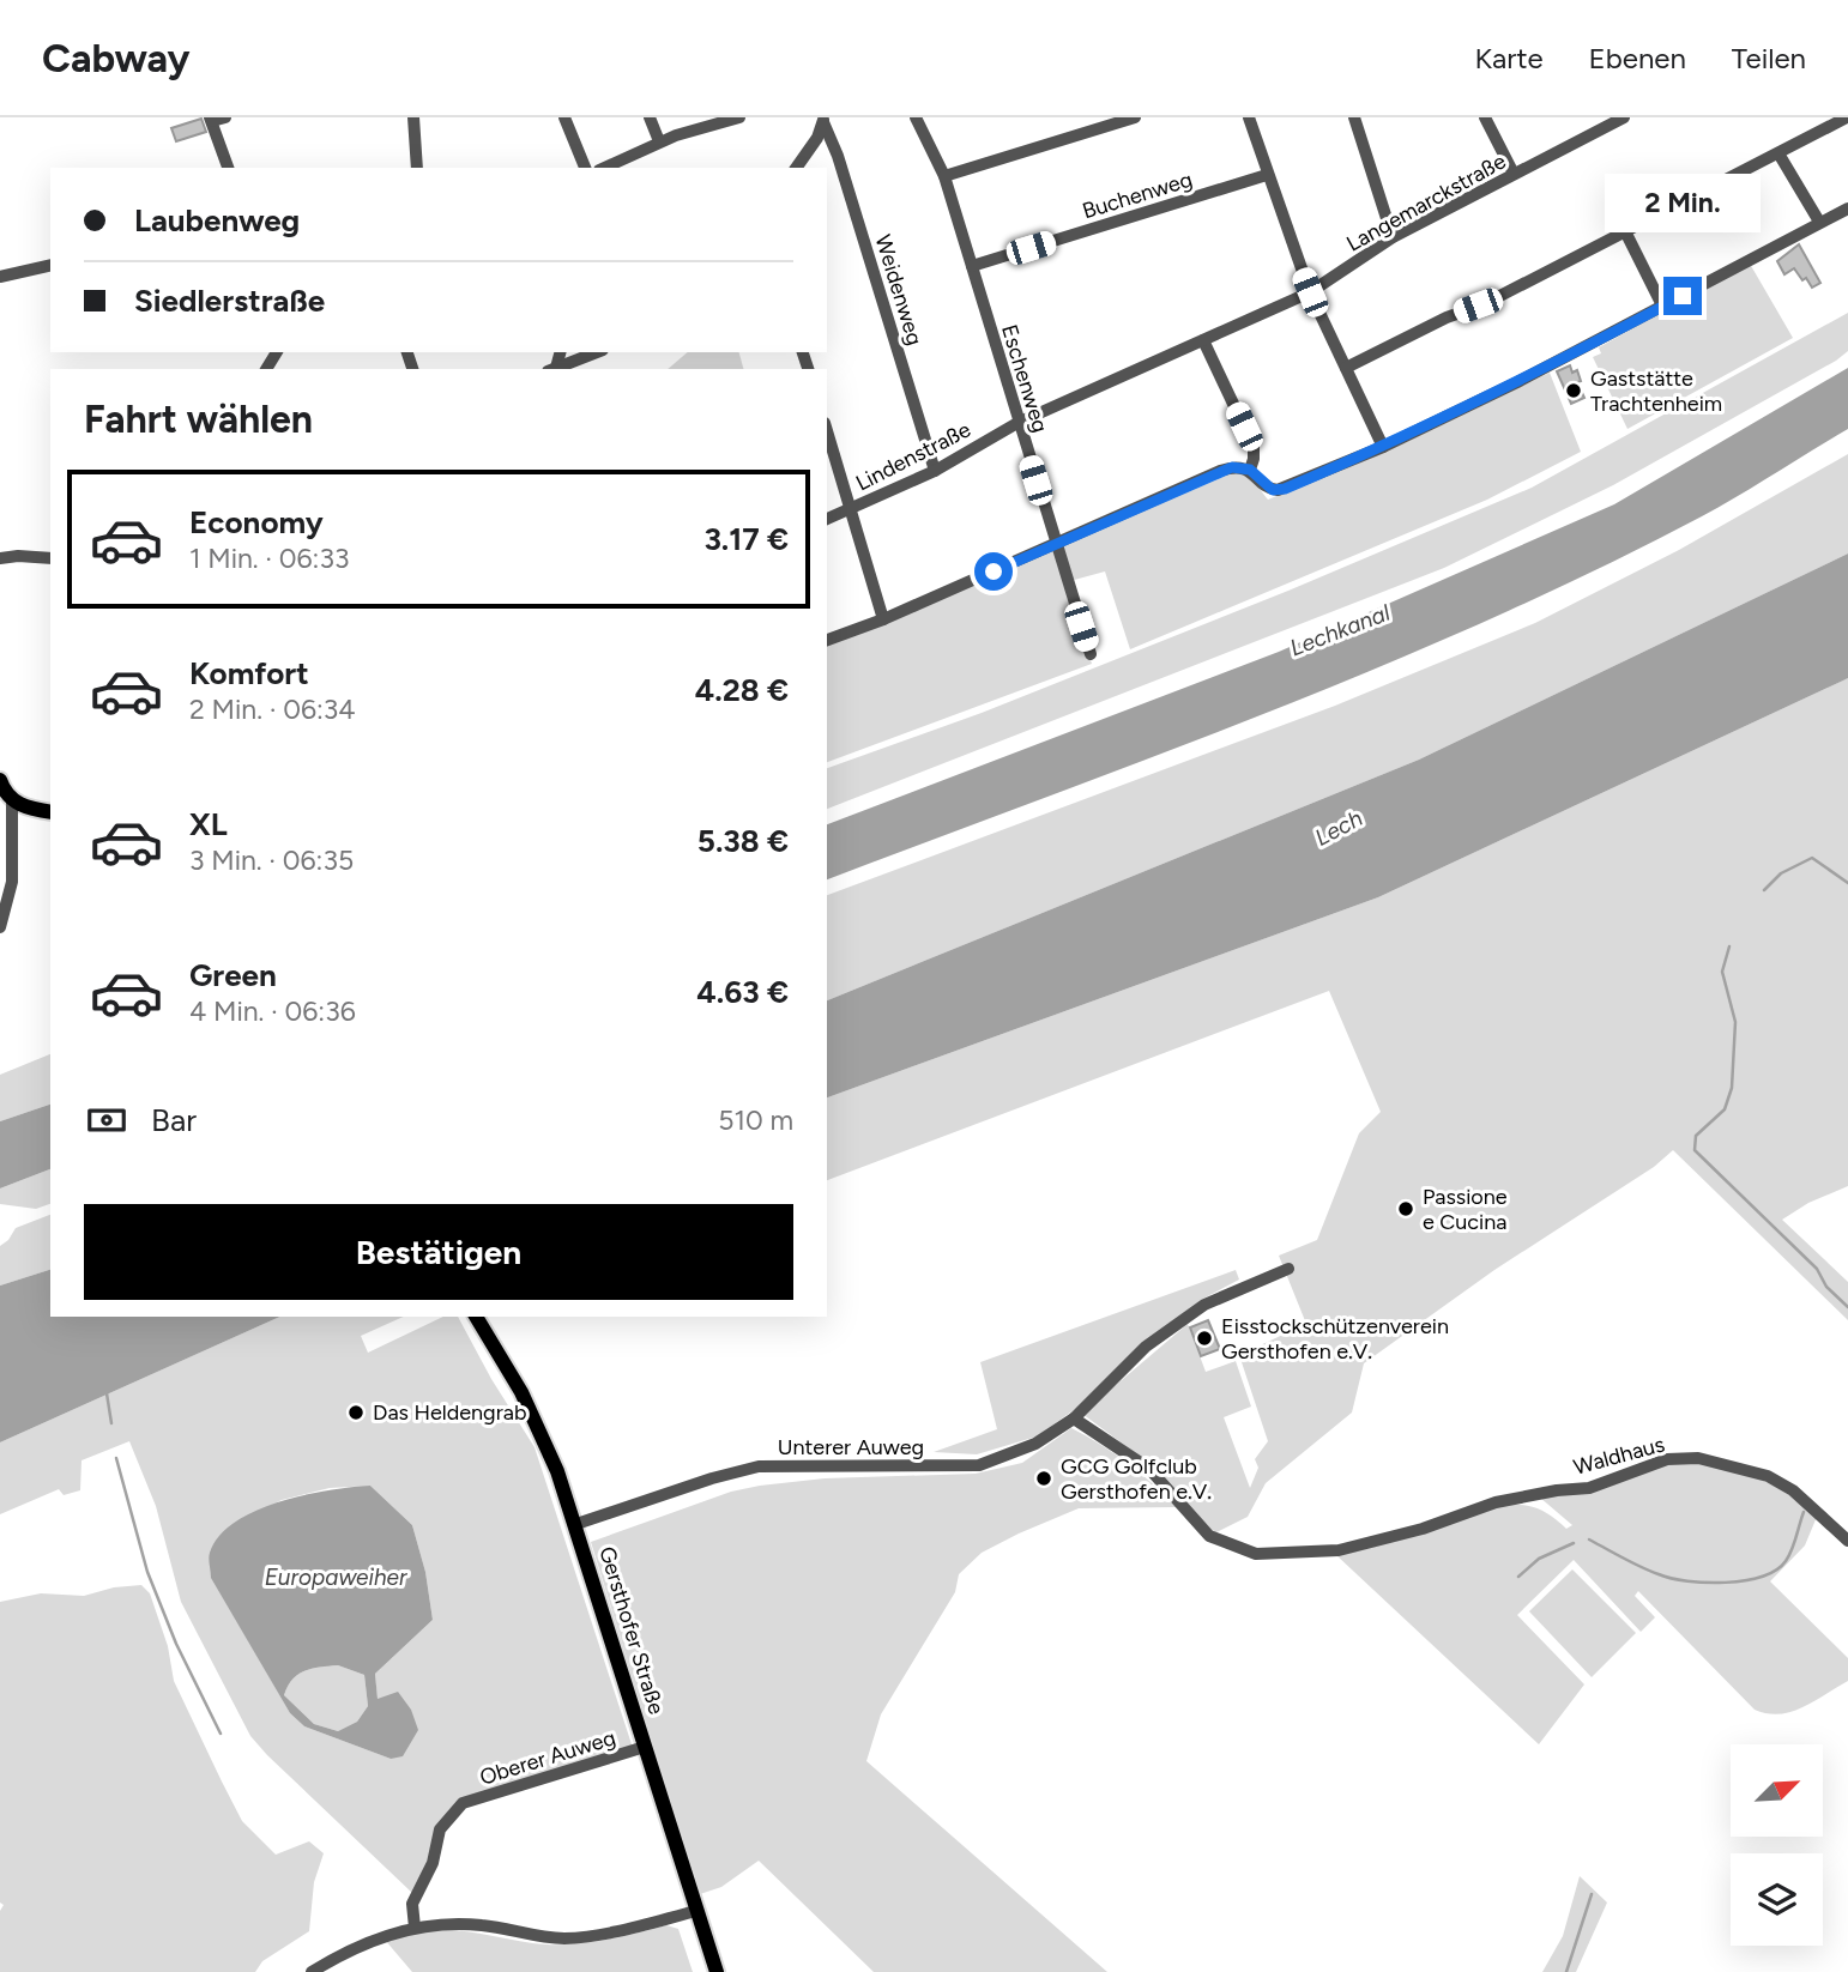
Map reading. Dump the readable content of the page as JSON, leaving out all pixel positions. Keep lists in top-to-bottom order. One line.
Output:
{"streets":{"main road":["Gersthofer Straße"],"street":["Buchenweg","Langemarckstraße","Weidenweg","Eschenweg","Lindenstraße","Unterer Auweg","Waldhaus","Oberer Auweg"]},"crossings":[["Buchenweg","Eschenweg"],["Langemarckstraße","Eschenweg"],["Langemarckstraße","Lindenstraße"],["Weidenweg","Lindenstraße"],["Eschenweg","Lindenstraße"],["Unterer Auweg","Waldhaus"],["Unterer Auweg","Gersthofer Straße"],["Gersthofer Straße","Oberer Auweg"]],"water":["Lechkanal","Lech","Europaweiher"],"places":["Gaststätte Trachtenheim","Passione e Cucina","Eisstockschützenverein Gersthofen e.V.","Das Heldengrab","GCG Golfclub Gersthofen e.V."],"north":"top right","page":{"header":"Cabway","nav":["Karte","Ebenen","Teilen"],"banner":["Laubenweg","Siedlerstraße"],"bubble":"2 Min.","heading":"Fahrt wählen","list":[{"name":"Economy","note":"1 Min. · 06:33","value":"3.17 €"},{"name":"Komfort","note":"2 Min. · 06:34","value":"4.28 €"},{"name":"XL","note":"3 Min. · 06:35","value":"5.38 €"},{"name":"Green","note":"4 Min. · 06:36","value":"4.63 €"}],"pay":["Bar","510 m"],"buttons":"Bestätigen"}}
